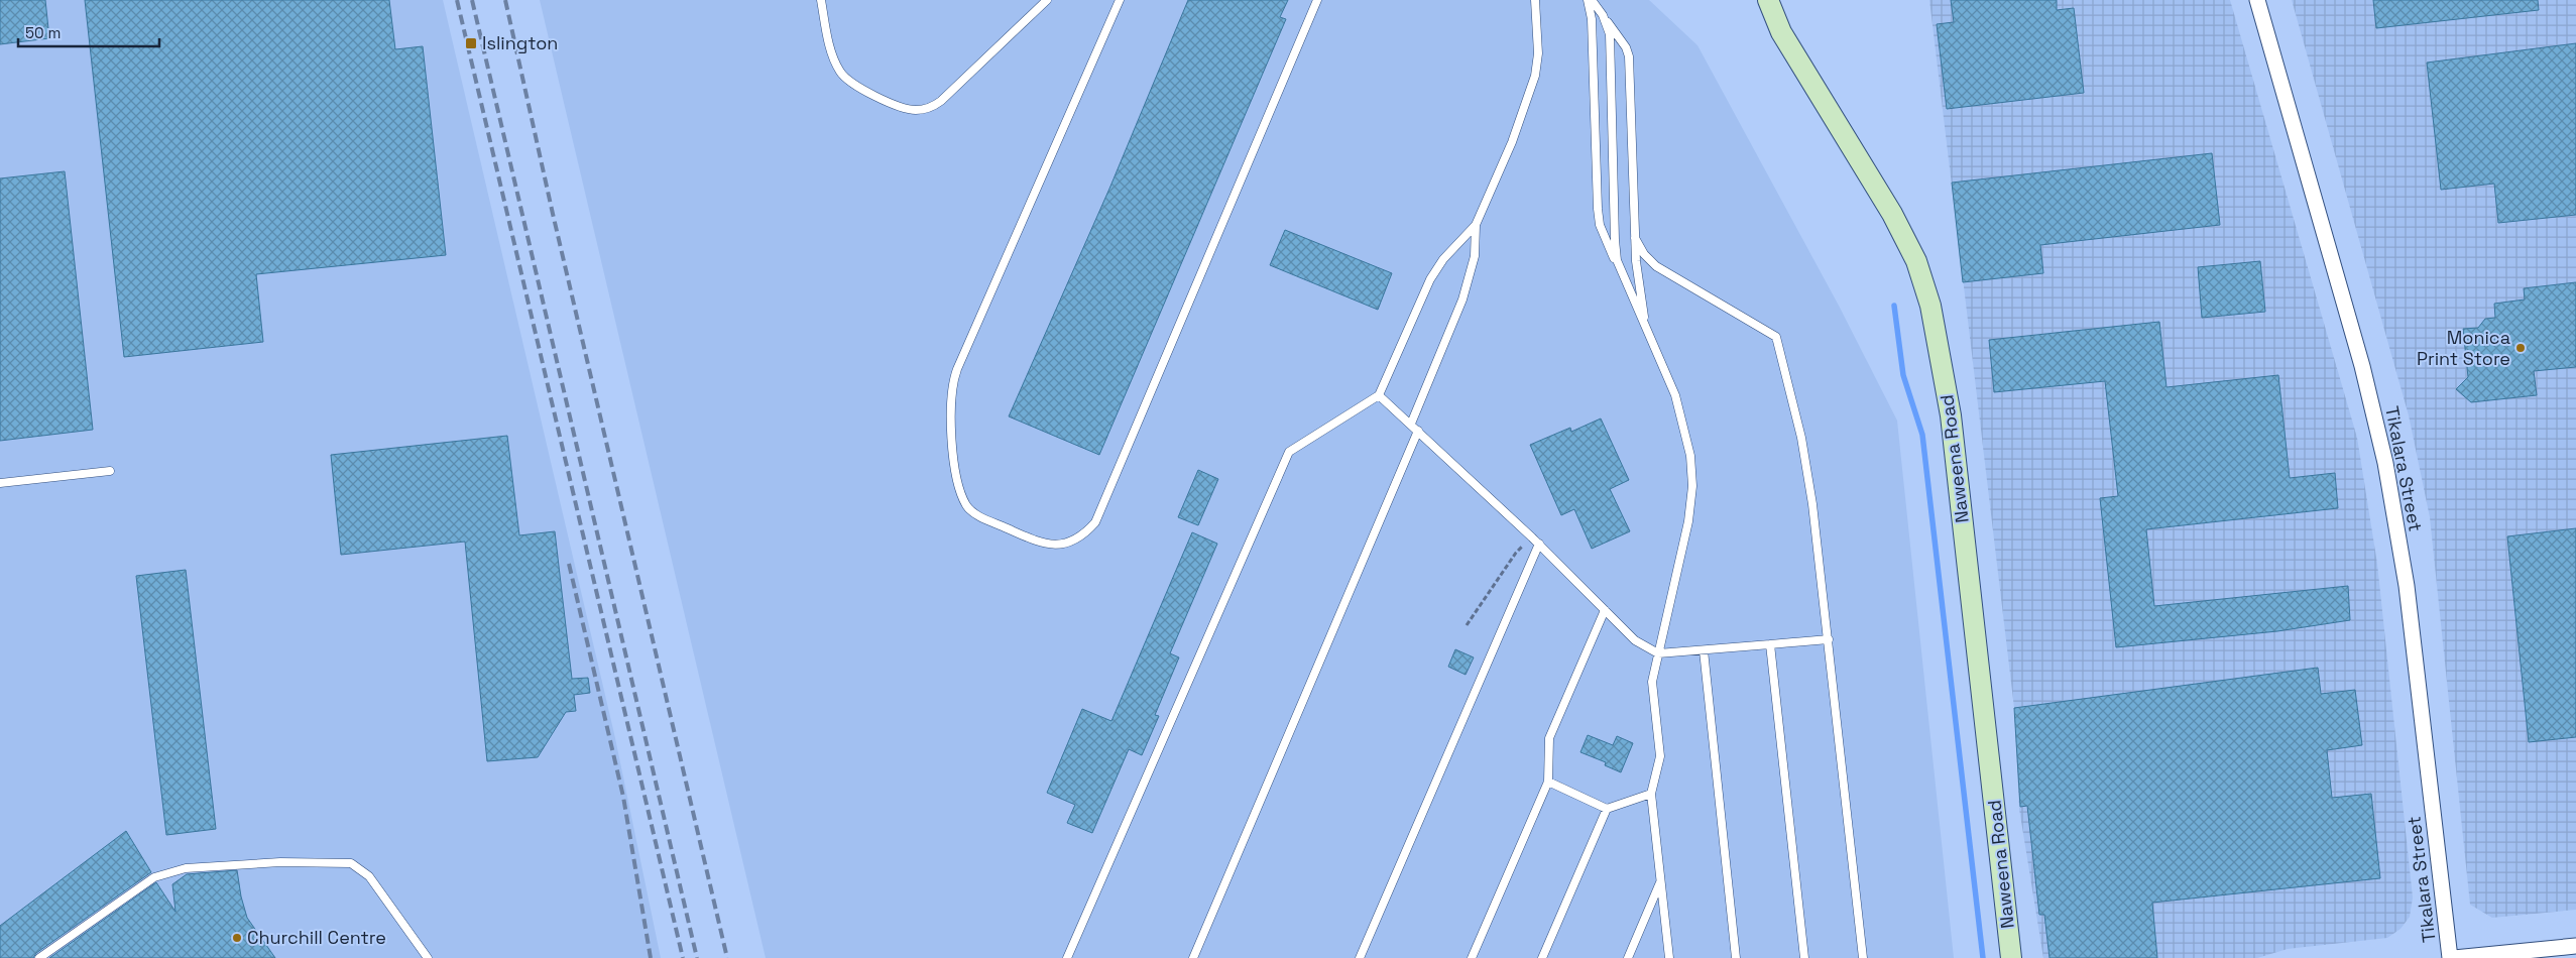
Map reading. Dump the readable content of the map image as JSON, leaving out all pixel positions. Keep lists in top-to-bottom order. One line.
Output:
{"streets":{"street":["Naweena Road","Tikalara Street"]},"places":{"transit":["Islington"],"other":["Monica Print Store","Churchill Centre"]},"scale_bar":"50 m"}
